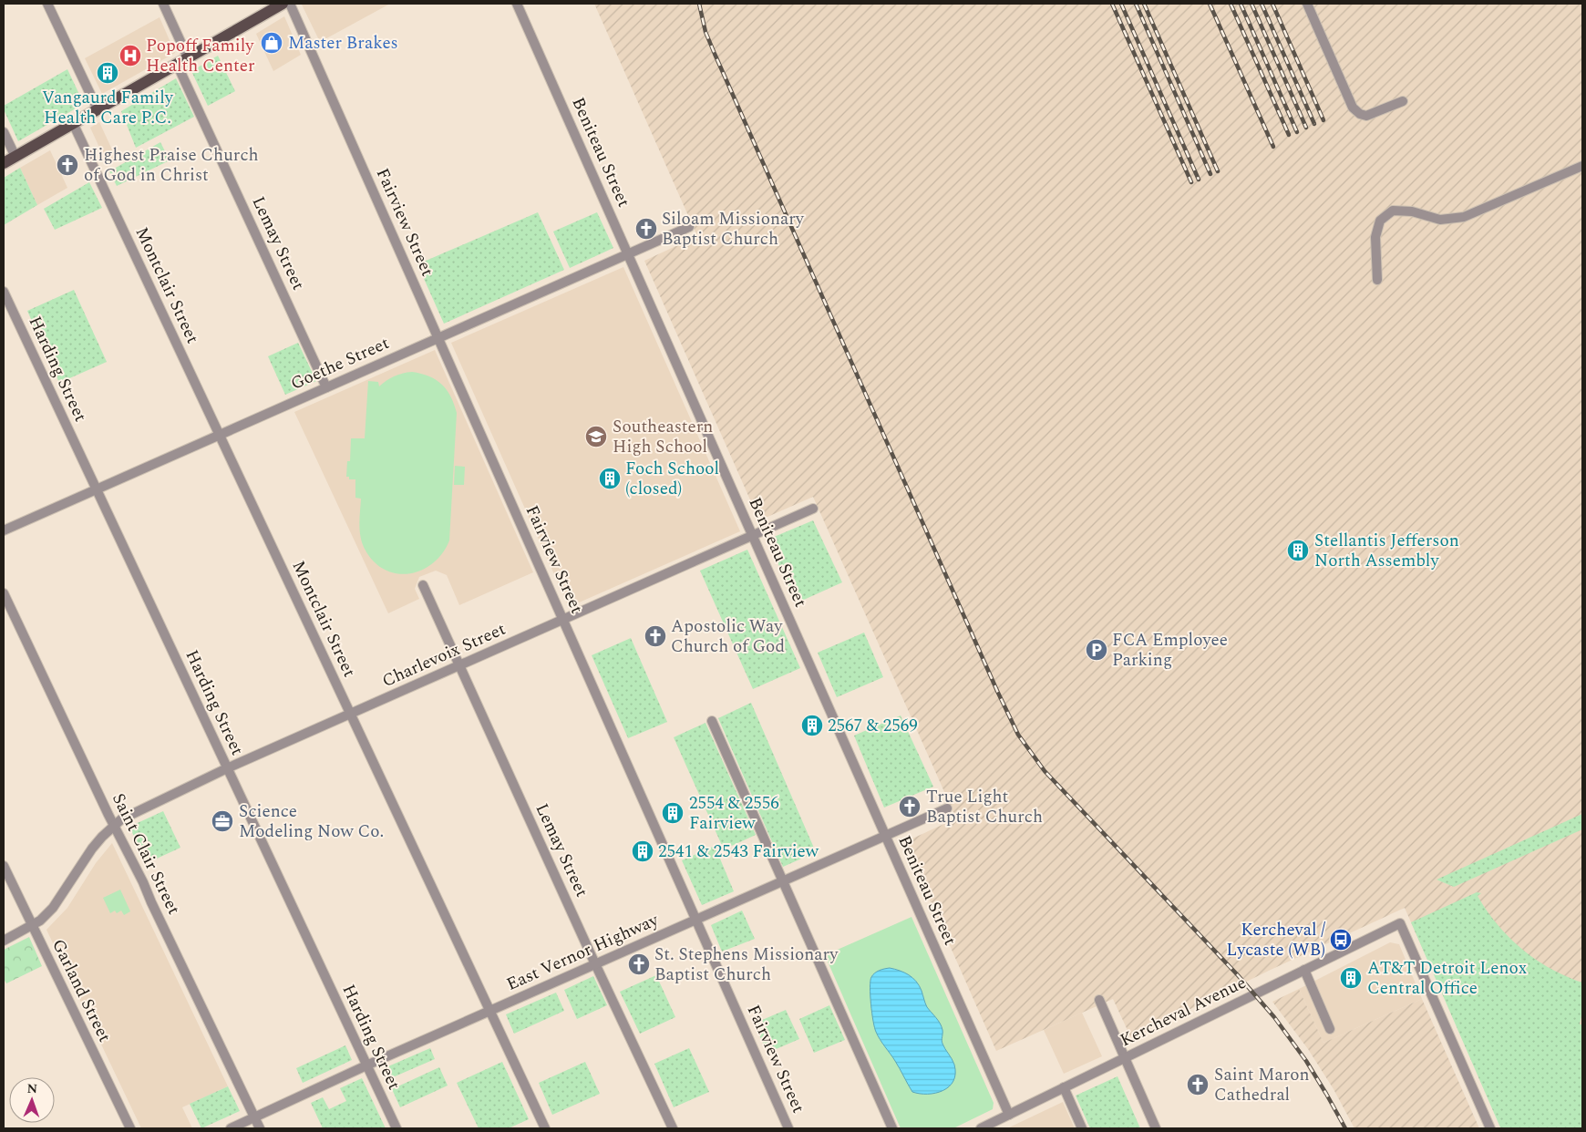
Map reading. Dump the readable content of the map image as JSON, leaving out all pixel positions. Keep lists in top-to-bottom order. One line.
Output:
{"streets":{"street":["Beniteau Street","Fairview Street","Lemay Street","Montclair Street","Goethe Street","Harding Street","Charlevoix Street","Saint Clair Street","East Vernor Highway","Garland Street","Kercheval Avenue"]},"crossings":[["Beniteau Street","Goethe Street"],["Beniteau Street","Charlevoix Street"],["Beniteau Street","East Vernor Highway"],["Beniteau Street","Kercheval Avenue"],["Fairview Street","Goethe Street"],["Fairview Street","Charlevoix Street"],["Fairview Street","East Vernor Highway"],["Lemay Street","Goethe Street"],["Lemay Street","Charlevoix Street"],["Lemay Street","East Vernor Highway"],["Montclair Street","Goethe Street"],["Montclair Street","Charlevoix Street"],["Montclair Street","East Vernor Highway"],["Goethe Street","Harding Street"],["Harding Street","Charlevoix Street"],["Harding Street","East Vernor Highway"],["Charlevoix Street","Saint Clair Street"],["Charlevoix Street","Garland Street"],["Saint Clair Street","East Vernor Highway"]],"places":{"shop":["Master Brakes"],"hospital":["Popoff Family Health Center"],"building":["Vangaurd Family Health Care P.C.","Foch School (closed)","Stellantis Jefferson North Assembly","2567 & 2569","2554 & 2556 Fairview","2541 & 2543 Fairview","AT&T Detroit Lenox Central Office"],"church":["Highest Praise Church of God in Christ","Siloam Missionary Baptist Church","Apostolic Way Church of God","True Light Baptist Church","St. Stephens Missionary Baptist Church","Saint Maron Cathedral"],"school or university":["Southeastern High School"],"parking":["FCA Employee Parking"],"office":["Science Modeling Now Co."],"bus stop":["Kercheval / Lycaste (WB)"]},"north":"top"}
